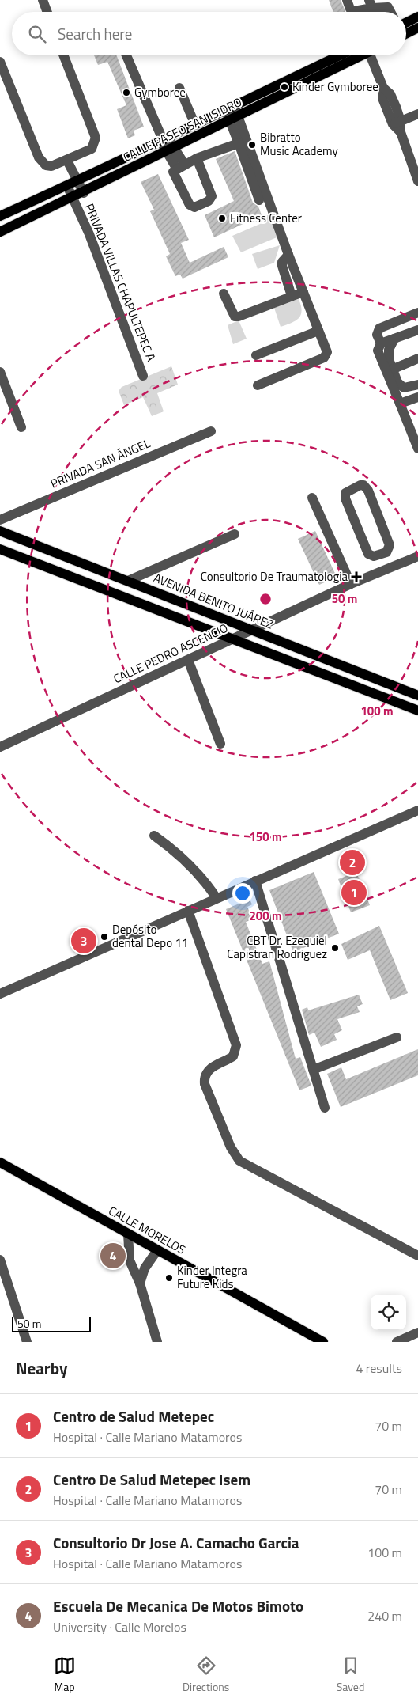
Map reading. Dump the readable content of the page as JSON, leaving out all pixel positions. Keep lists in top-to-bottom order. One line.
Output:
{"streets":{"main road":["CALLE PASEO SAN ISIDRO","AVENIDA BENITO JUÁREZ","CALLE MORELOS"],"street":["PRIVADA VILLAS CHAPULTEPEC A","PRIVADA SAN ÁNGEL","CALLE PEDRO ASCENCIO"]},"crossings":[["CALLE PASEO SAN ISIDRO","PRIVADA VILLAS CHAPULTEPEC A"],["AVENIDA BENITO JUÁREZ","CALLE PEDRO ASCENCIO"]],"places":{"other":["Kinder Gymboree","Gymboree","Bibratto Music Academy","Fitness Center","Depósito dental Depo 11","CBT Dr. Ezequiel Capistran Rodriguez","Kinder Integra Future Kids"],"health":["Consultorio De Traumatologia"]},"scale_bar":"50 m","page":{"search":"Search here","pins":["2","1","3","4"],"scale":"50 m","heading":["Nearby","4 results"],"list":[{"mark":"1","name":"Centro de Salud Metepec","note":"Hospital · Calle Mariano Matamoros","value":"70 m"},{"mark":"2","name":"Centro De Salud Metepec Isem","note":"Hospital · Calle Mariano Matamoros","value":"70 m"},{"mark":"3","name":"Consultorio Dr Jose A. Camacho Garcia","note":"Hospital · Calle Mariano Matamoros","value":"100 m"},{"mark":"4","name":"Escuela De Mecanica De Motos Bimoto","note":"University · Calle Morelos","value":"240 m"}],"nav":["Map","Directions","Saved"]},"rings":["50 m","100 m","150 m","200 m"]}
